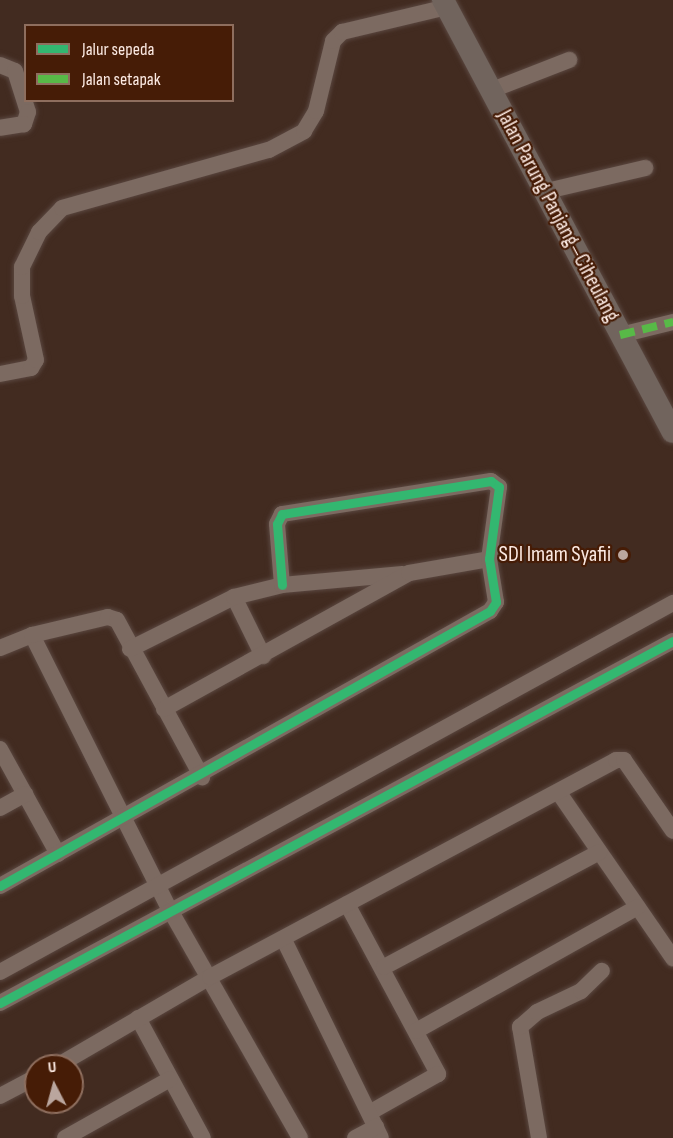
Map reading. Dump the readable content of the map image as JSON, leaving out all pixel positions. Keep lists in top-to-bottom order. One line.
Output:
{"streets":{"street":["Jalan Parung Panjang–Ciheulang"]},"places":["SDI Imam Syafii"],"legend":["Jalur sepeda","Jalan setapak"],"north":"top"}
